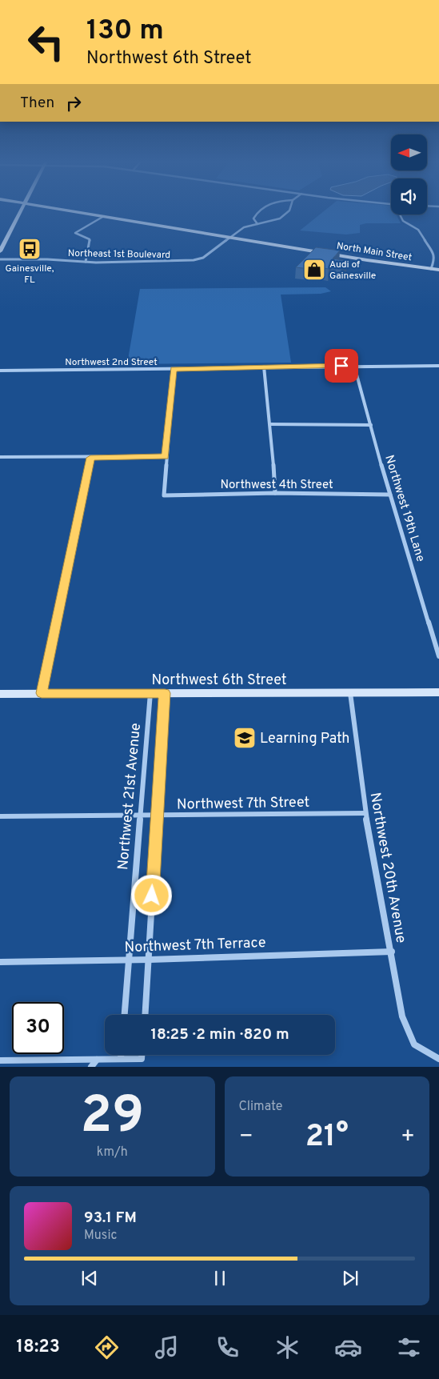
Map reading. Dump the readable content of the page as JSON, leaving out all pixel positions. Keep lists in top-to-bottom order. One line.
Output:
{"streets":{"main road":["North Main Street","Northwest 6th Street"],"street":["Northeast 1st Boulevard","Northwest 2nd Street","Northwest 4th Street","Northwest 19th Lane","Northwest 21st Avenue","Northwest 7th Street","Northwest 20th Avenue","Northwest 7th Terrace"]},"crossings":[["North Main Street","Northeast 1st Boulevard"],["Northwest 2nd Street","Northwest 19th Lane"],["Northwest 4th Street","Northwest 19th Lane"],["Northwest 6th Street","Northwest 21st Avenue"],["Northwest 6th Street","Northwest 20th Avenue"],["Northwest 21st Avenue","Northwest 7th Street"],["Northwest 21st Avenue","Northwest 7th Terrace"],["Northwest 7th Street","Northwest 20th Avenue"],["Northwest 20th Avenue","Northwest 7th Terrace"]],"places":{"bus stop":["Gainesville, FL"],"shop":["Audi of Gainesville"],"school or university":["Learning Path"]},"north":"left","page":{"turn":["130 m","Northwest 6th Street"],"then":"Then","limit":"30","trip":"18:25 · 2 min · 820 m","tile":[["29","km/h"],"Climate"],"heat":["−","21°","+"],"song":["93.1 FM","Music"],"tabs":"18:23"}}
